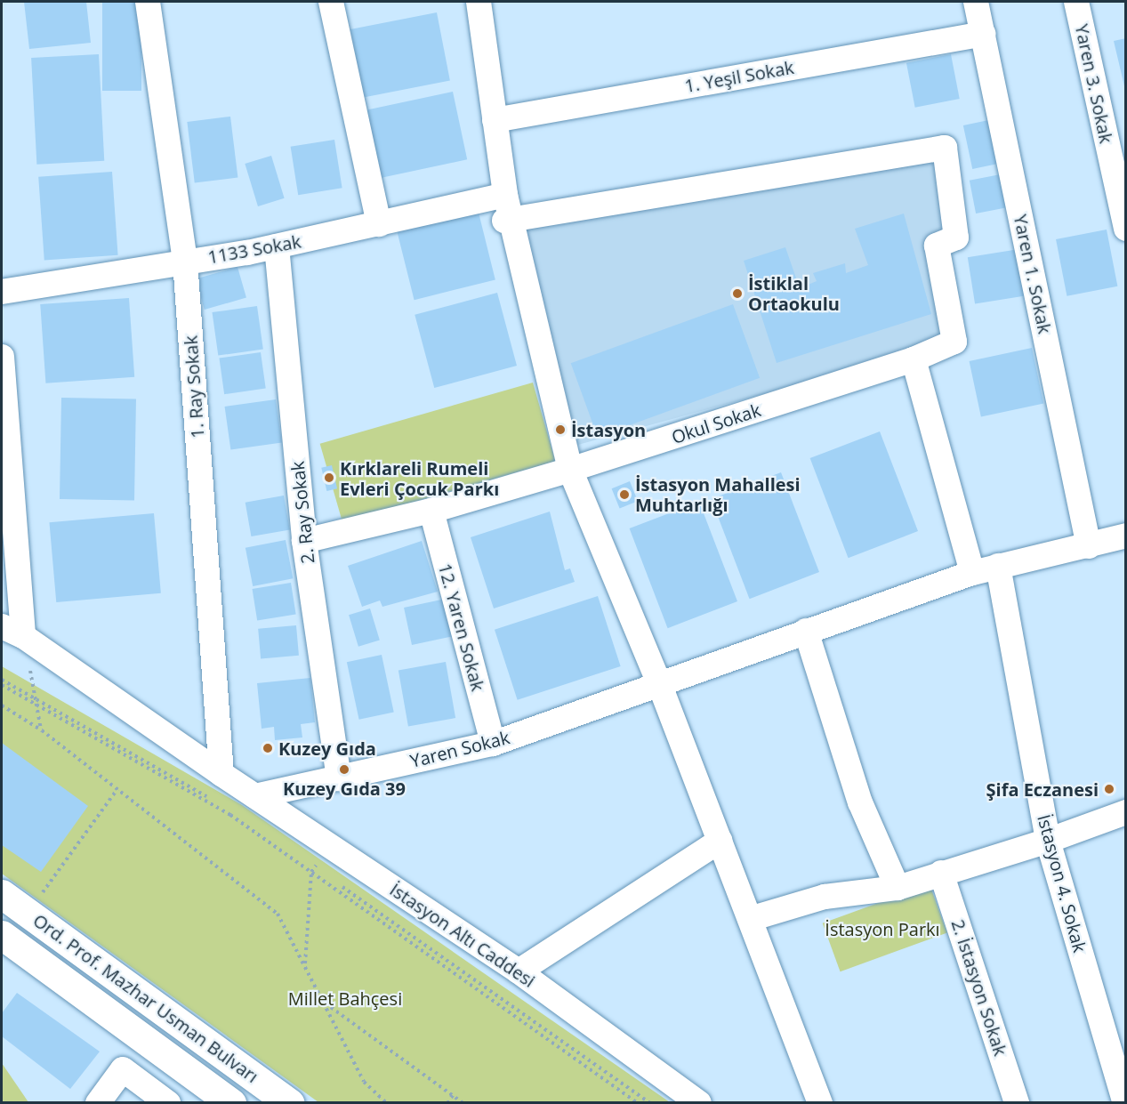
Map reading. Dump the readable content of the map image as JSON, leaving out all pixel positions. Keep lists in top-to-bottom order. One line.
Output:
{"streets":{"main road":["Ord. Prof. Mazhar Usman Bulvarı"],"street":["1. Yeşil Sokak","Yaren 3. Sokak","1133 Sokak","Yaren 1. Sokak","1. Ray Sokak","Okul Sokak","2. Ray Sokak","12. Yaren Sokak","Yaren Sokak","İstasyon 4. Sokak","İstasyon Altı Caddesi","2. İstasyon Sokak"]},"crossings":[["1. Yeşil Sokak","Yaren 1. Sokak"],["1133 Sokak","1. Ray Sokak"],["1133 Sokak","2. Ray Sokak"],["Yaren 1. Sokak","Yaren Sokak"],["1. Ray Sokak","İstasyon Altı Caddesi"],["Okul Sokak","2. Ray Sokak"],["Okul Sokak","12. Yaren Sokak"],["2. Ray Sokak","Yaren Sokak"],["12. Yaren Sokak","Yaren Sokak"],["Yaren Sokak","İstasyon 4. Sokak"],["Yaren Sokak","İstasyon Altı Caddesi"]],"parks":["İstasyon Parkı","Millet Bahçesi"],"places":["İstiklal Ortaokulu","İstasyon","Kırklareli Rumeli Evleri Çocuk Parkı","İstasyon Mahallesi Muhtarlığı","Kuzey Gıda","Kuzey Gıda 39","Şifa Eczanesi"]}
